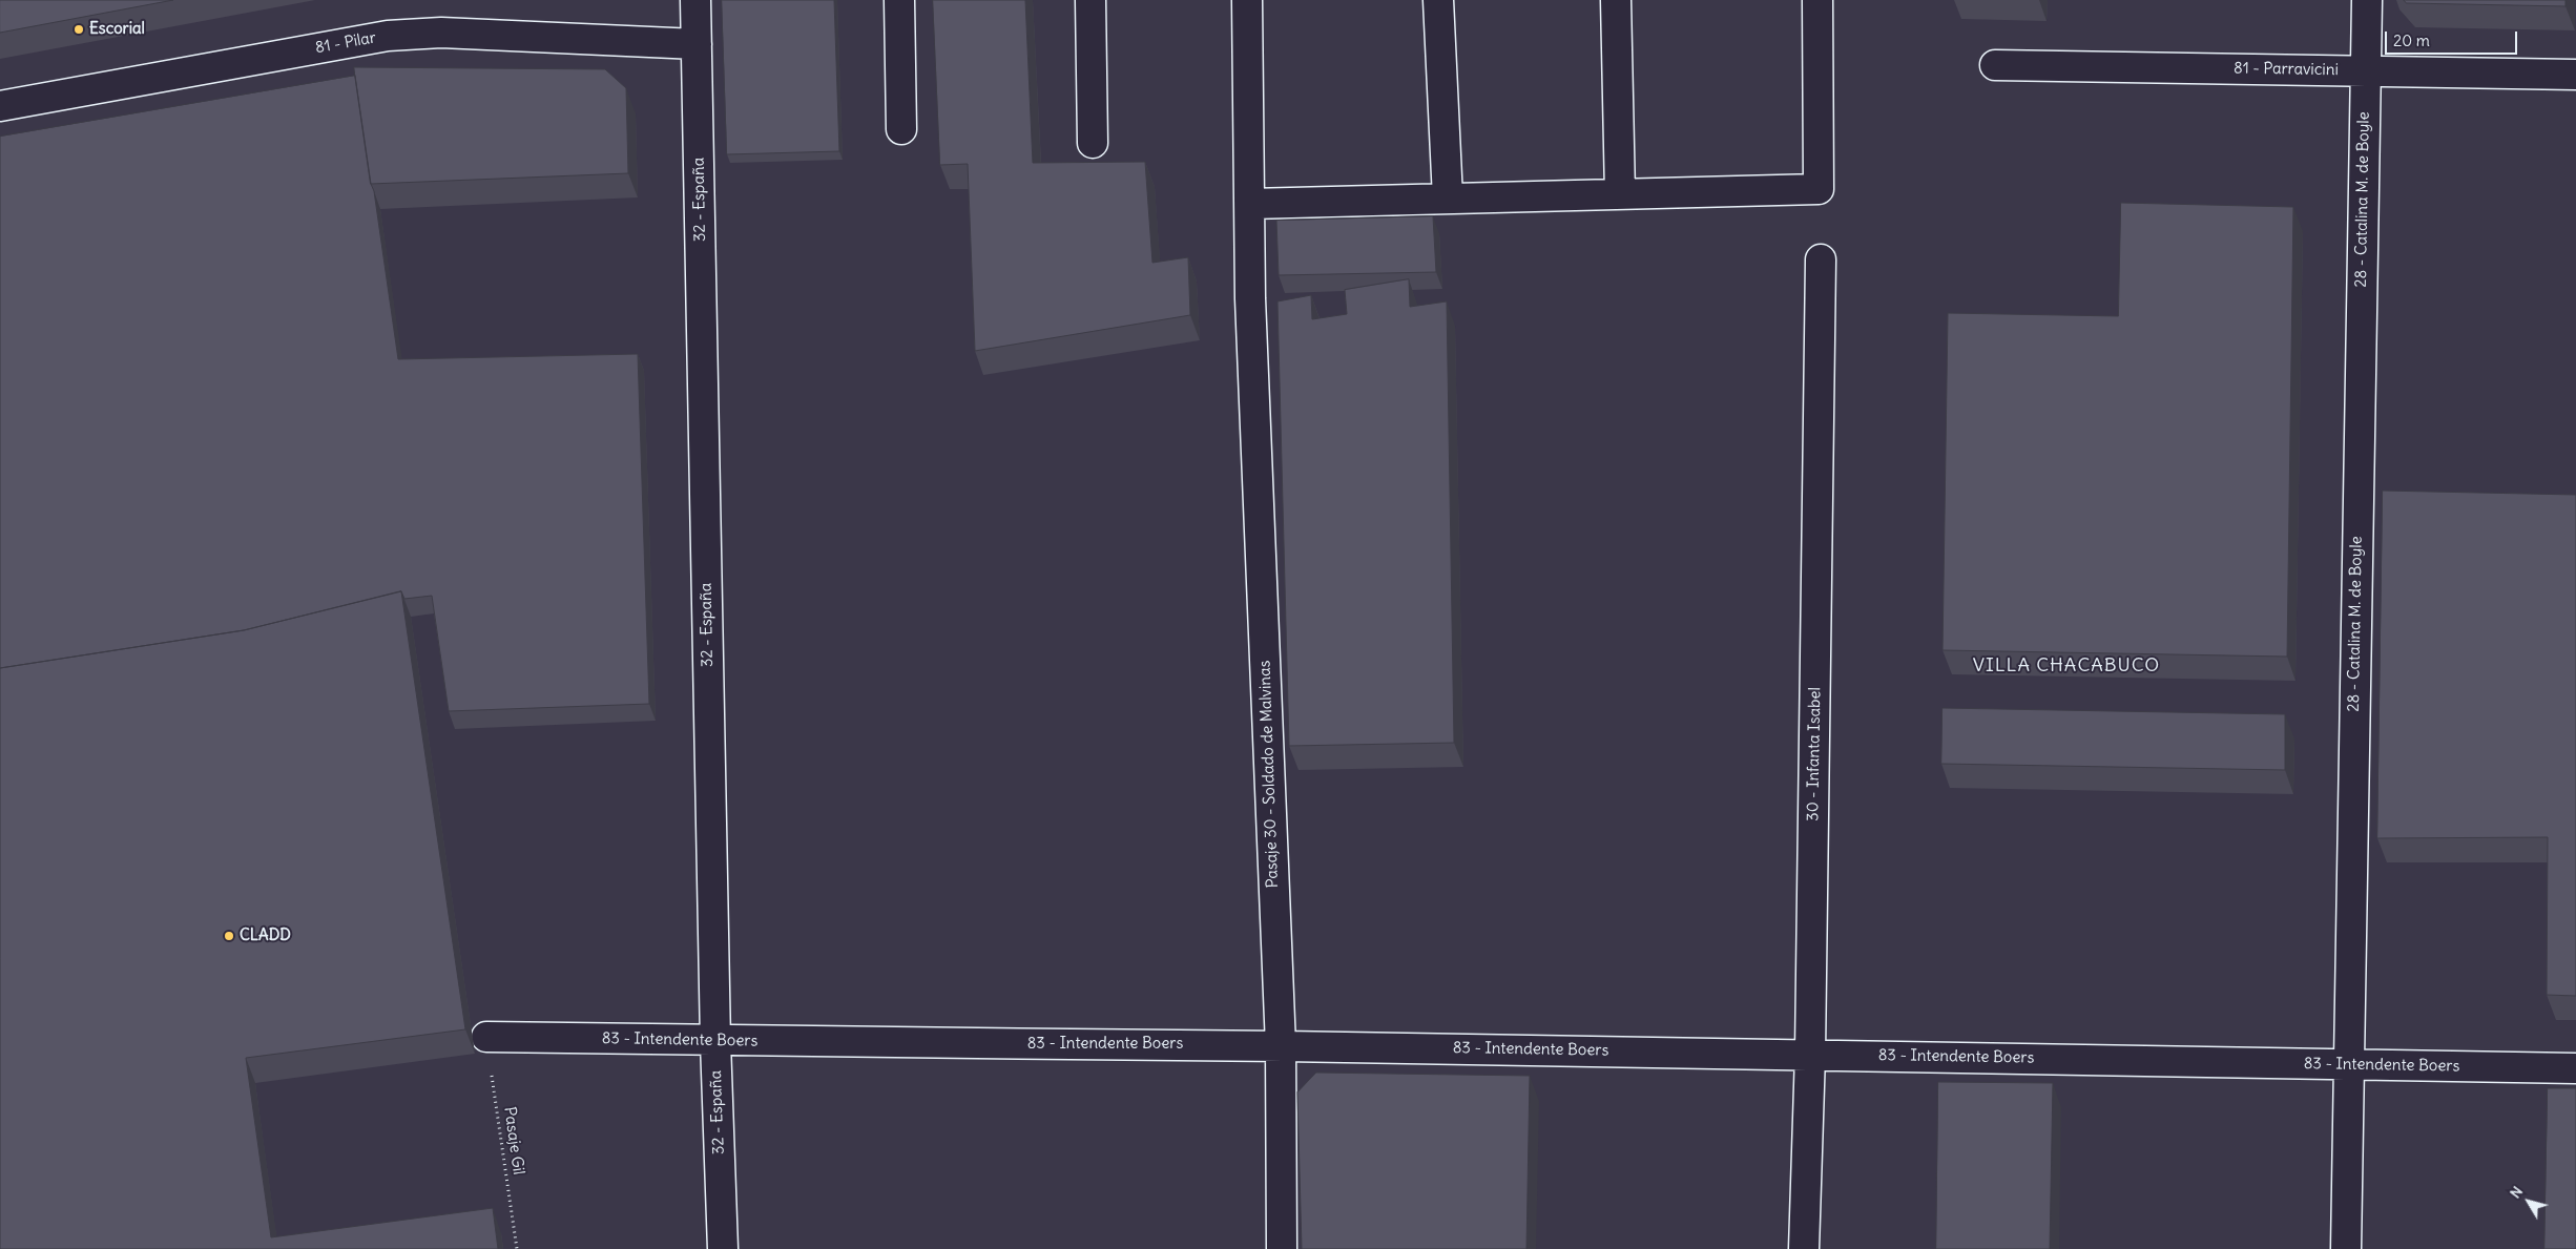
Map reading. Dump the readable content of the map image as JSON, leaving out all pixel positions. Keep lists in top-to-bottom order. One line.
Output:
{"streets":{"street":["81 - Pilar","81 - Parravicini","32 - España","28 - Catalina M. de Boyle","30 - Infanta Isabel","Pasaje 30 - Soldado de Malvinas","83 - Intendente Boers"],"path":["Pasaje Gil"]},"crossings":[["81 - Pilar","32 - España"],["81 - Parravicini","28 - Catalina M. de Boyle"],["32 - España","83 - Intendente Boers"],["28 - Catalina M. de Boyle","83 - Intendente Boers"],["30 - Infanta Isabel","83 - Intendente Boers"],["Pasaje 30 - Soldado de Malvinas","83 - Intendente Boers"],["83 - Intendente Boers","Pasaje Gil"]],"districts":["VILLA CHACABUCO"],"places":["Escorial","CLADD"],"scale_bar":"20 m","north":"top left"}
